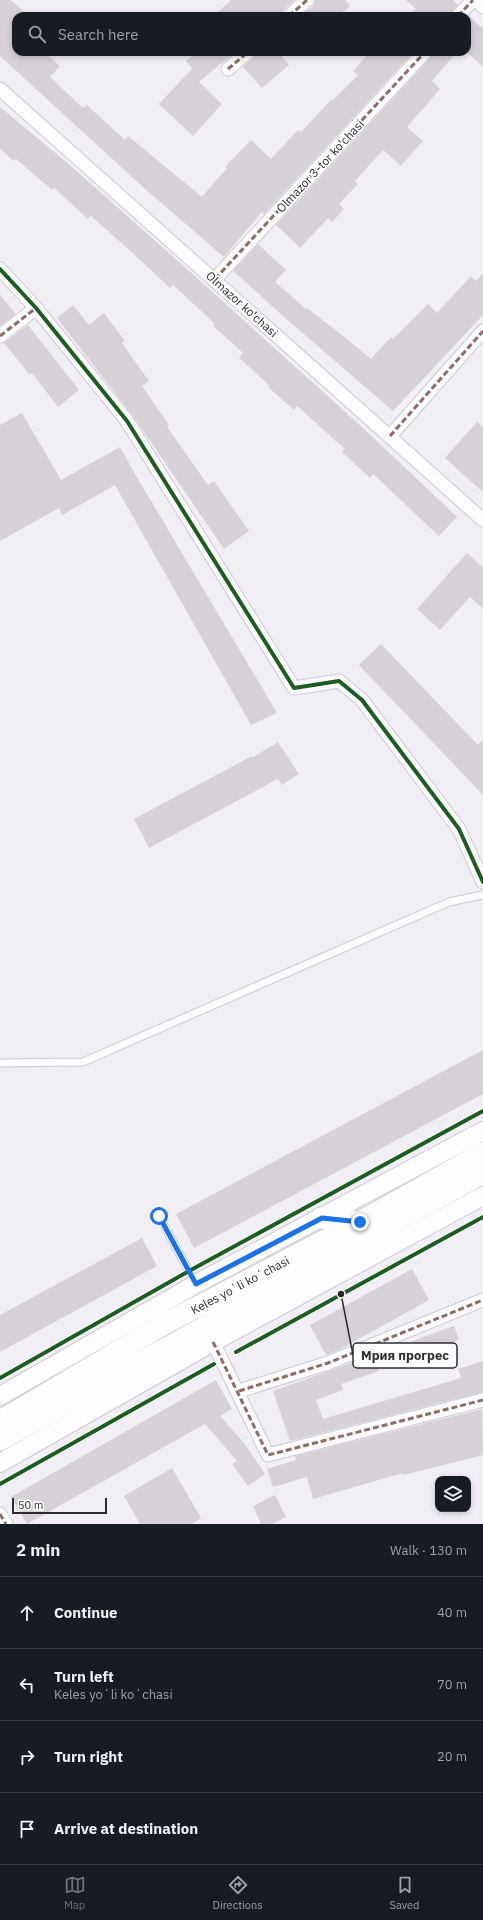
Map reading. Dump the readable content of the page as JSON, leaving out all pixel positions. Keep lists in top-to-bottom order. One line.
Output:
{"streets":{"main road":["Keles yoʻli koʻchasi"],"street":["Olmazor 3-tor ko'chasi","Olmazor ko'chasi"]},"crossings":[["Olmazor 3-tor ko'chasi","Olmazor ko'chasi"]],"places":["Мрия прогрес"],"scale_bar":"50 m","page":{"search":"Search here","scale":"50 m","heading":["2 min","Walk · 130 m"],"list":[["Continue","40 m"],["Turn left","Keles yoʻli koʻchasi","70 m"],["Turn right","20 m"],"Arrive at destination"],"nav":["Map","Directions","Saved"]}}
